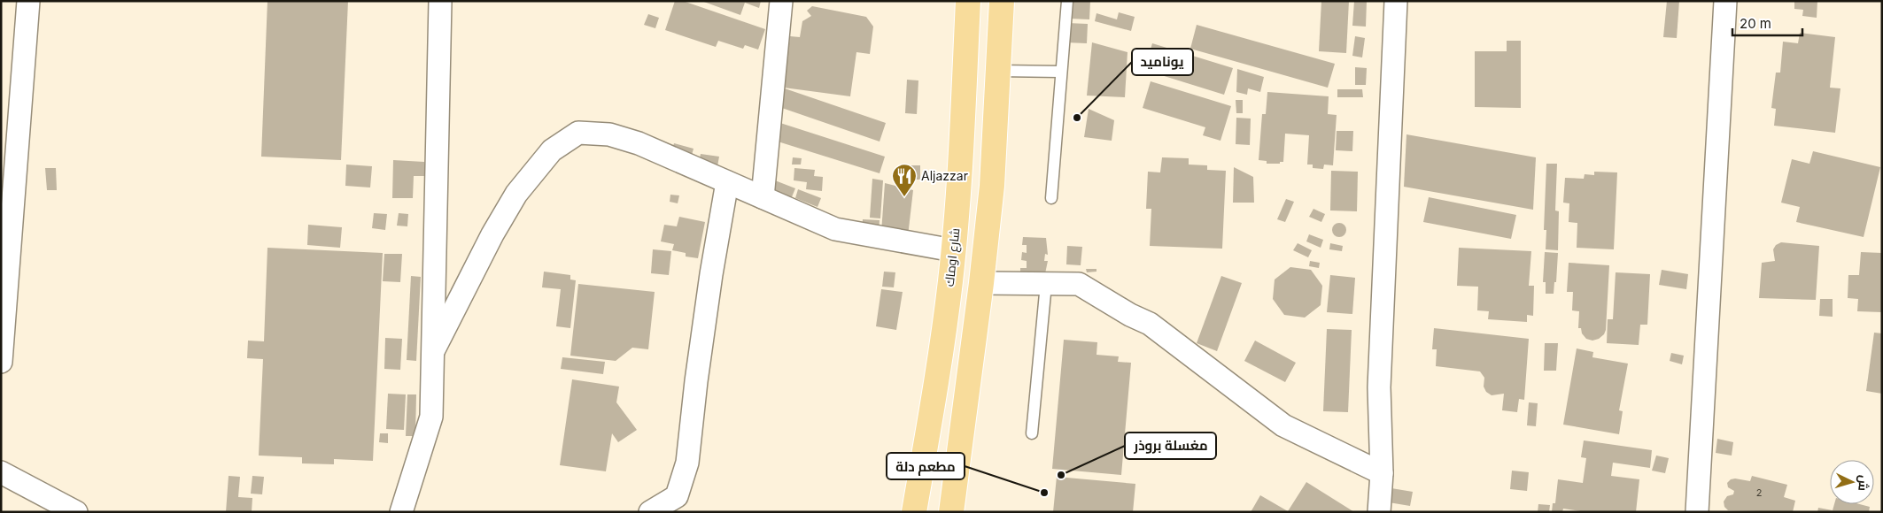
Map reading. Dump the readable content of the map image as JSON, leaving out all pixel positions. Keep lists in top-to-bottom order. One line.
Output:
{"streets":{"main road":["شارع اوماك"]},"places":{"other":["يوناميد","مغسلة بروذر","مطعم دلة"],"restaurant":["Aljazzar"]},"house_numbers":["2"],"scale_bar":"20 m","north":"right"}
